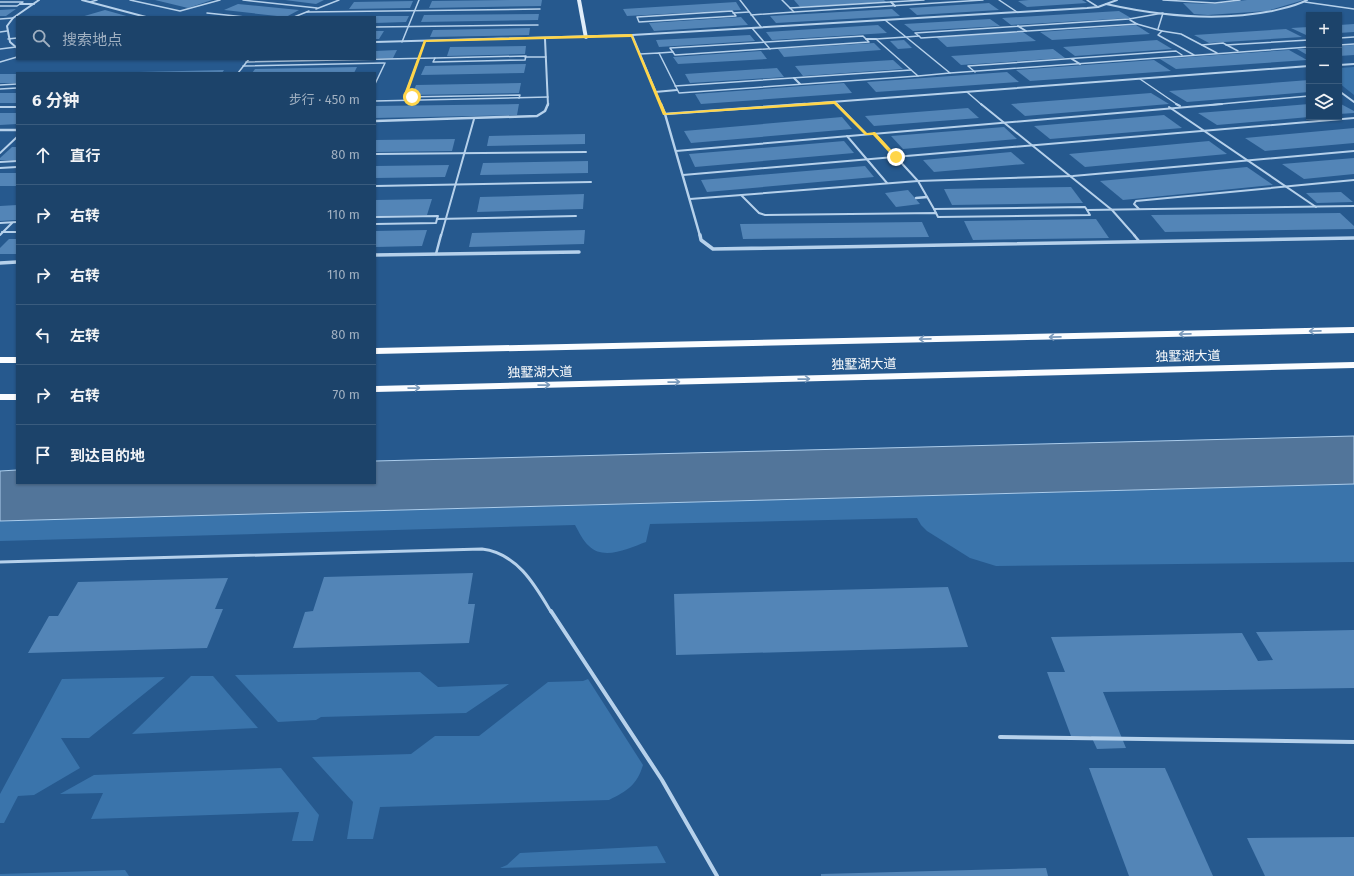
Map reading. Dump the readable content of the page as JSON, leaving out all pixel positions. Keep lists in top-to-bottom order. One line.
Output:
{"streets":{"main road":["独墅湖大道"]},"page":{"map_buttons":["+","−"],"search":"搜索地点","heading":["6 分钟","步行 · 450 m"],"list":[["直行","80 m"],["右转","110 m"],["右转","110 m"],["左转","80 m"],["右转","70 m"],"到达目的地"]}}
